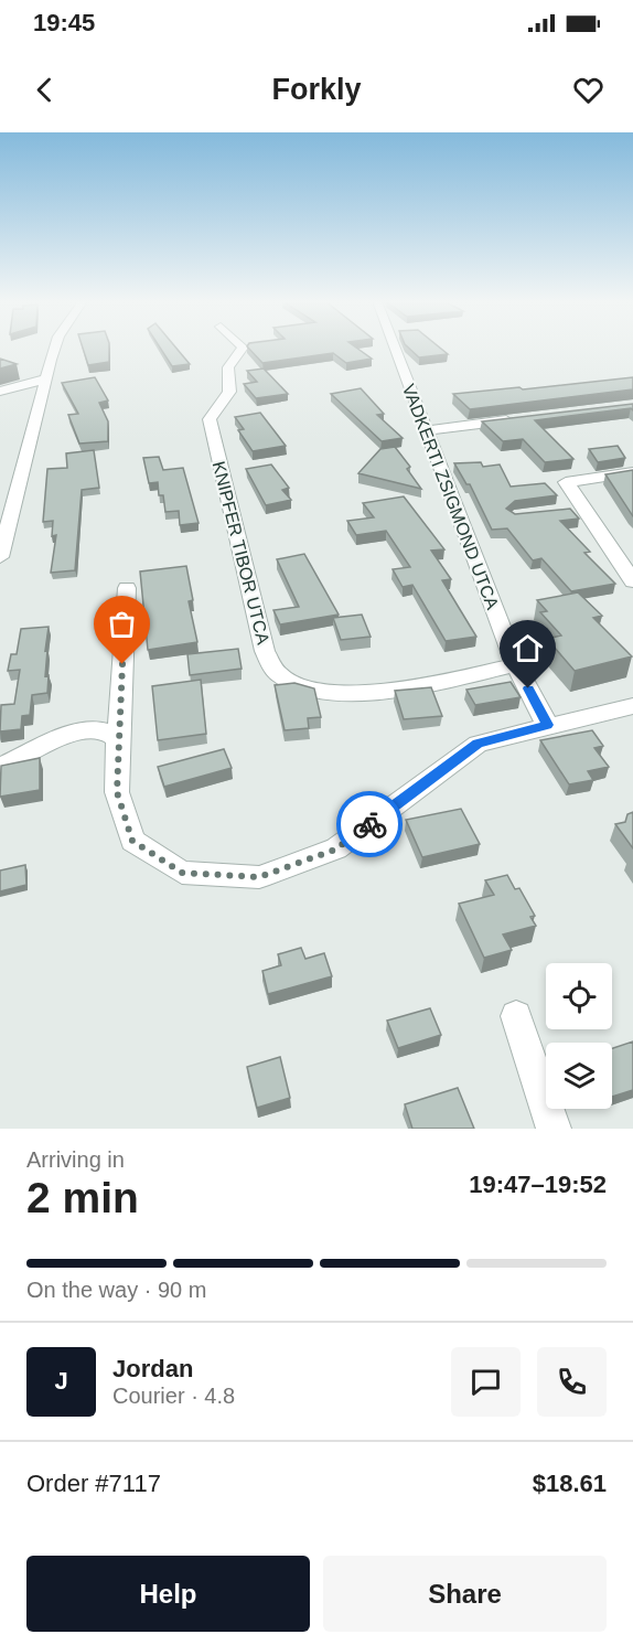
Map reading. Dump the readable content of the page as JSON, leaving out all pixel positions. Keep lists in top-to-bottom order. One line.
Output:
{"streets":{"street":["VADKERTI ZSIGMOND UTCA","KNIPFER TIBOR UTCA"]},"crossings":[["VADKERTI ZSIGMOND UTCA","KNIPFER TIBOR UTCA"]],"page":{"status":"19:45","header":"Forkly","heading":["2 min","Arriving in","19:47–19:52"],"panel":["Jordan","Courier · 4.8","Order #7117","$18.61"],"bar":"On the way · 90 m","round":"J","buttons":["Help","Share"]}}
